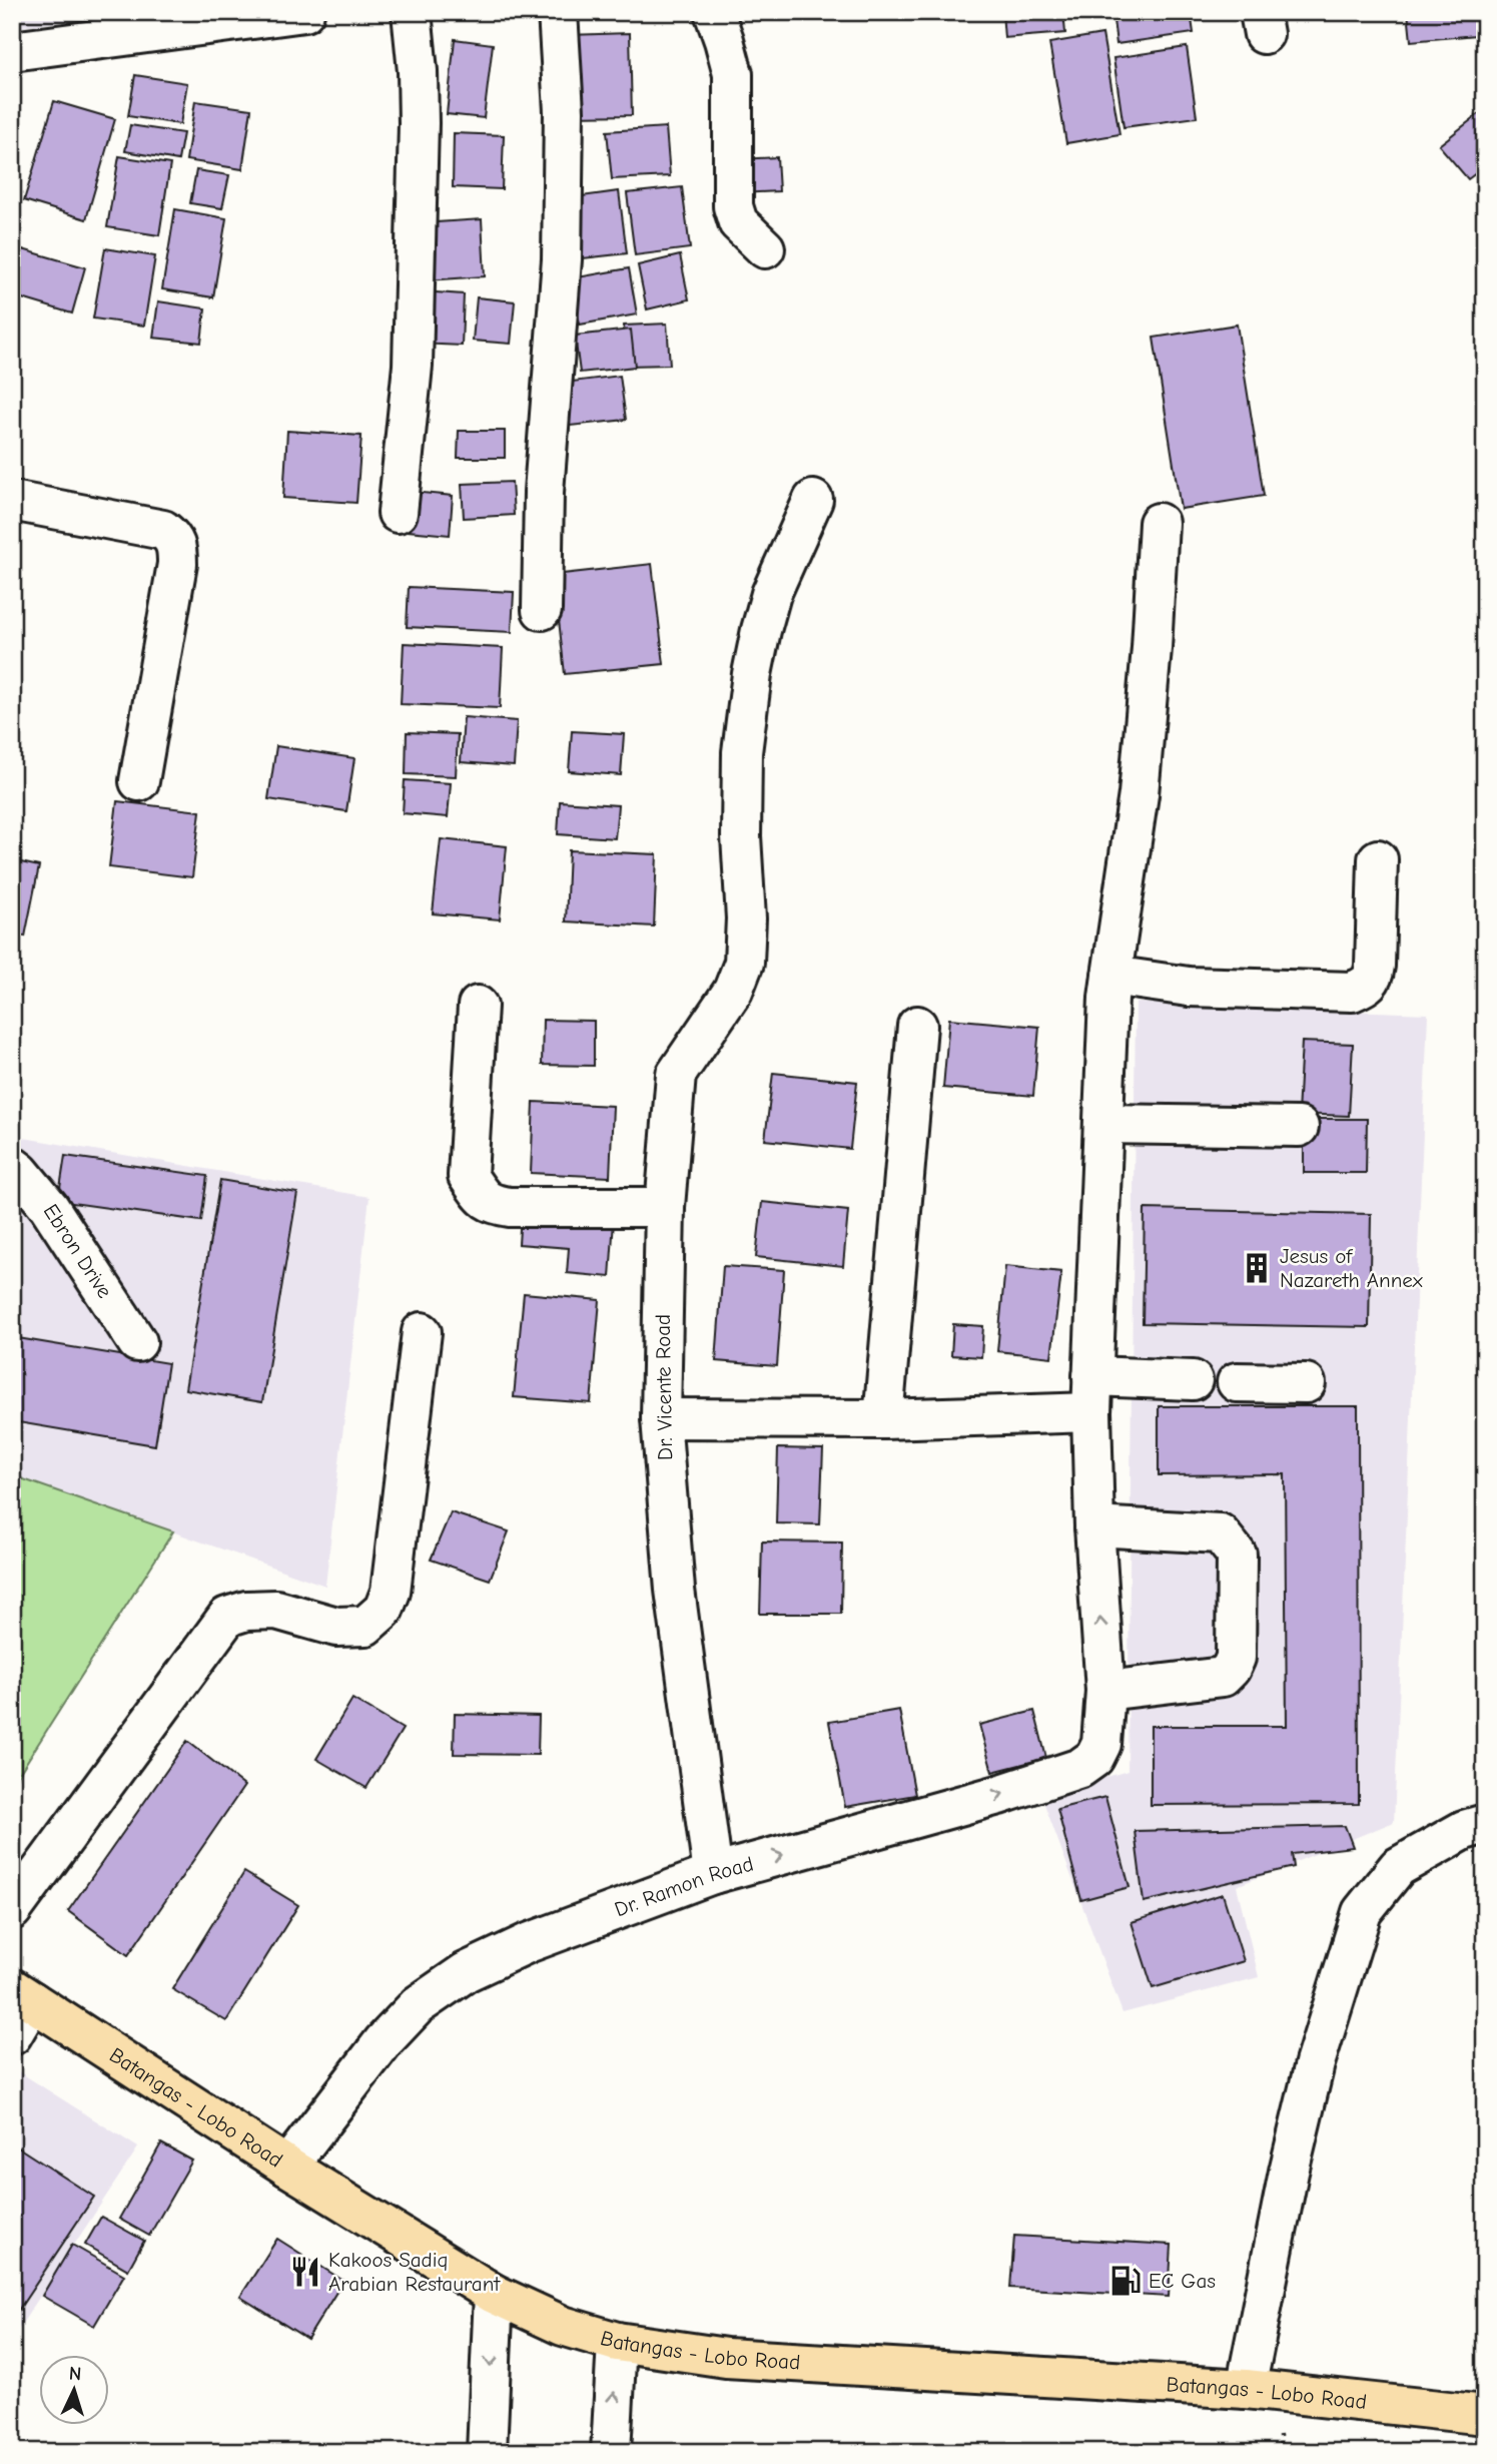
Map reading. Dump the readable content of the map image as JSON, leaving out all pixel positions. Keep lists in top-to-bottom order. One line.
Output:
{"streets":{"main road":["Batangas - Lobo Road"],"street":["Ebron Drive","Dr. Vicente Road","Dr. Ramon Road"]},"crossings":[["Dr. Vicente Road","Dr. Ramon Road"],["Dr. Ramon Road","Batangas - Lobo Road"]],"places":{"building":["Jesus of Nazareth Annex"],"restaurant":["Kakoos Sadiq Arabian Restaurant"],"fuel station":["EC Gas"]},"north":"top"}
